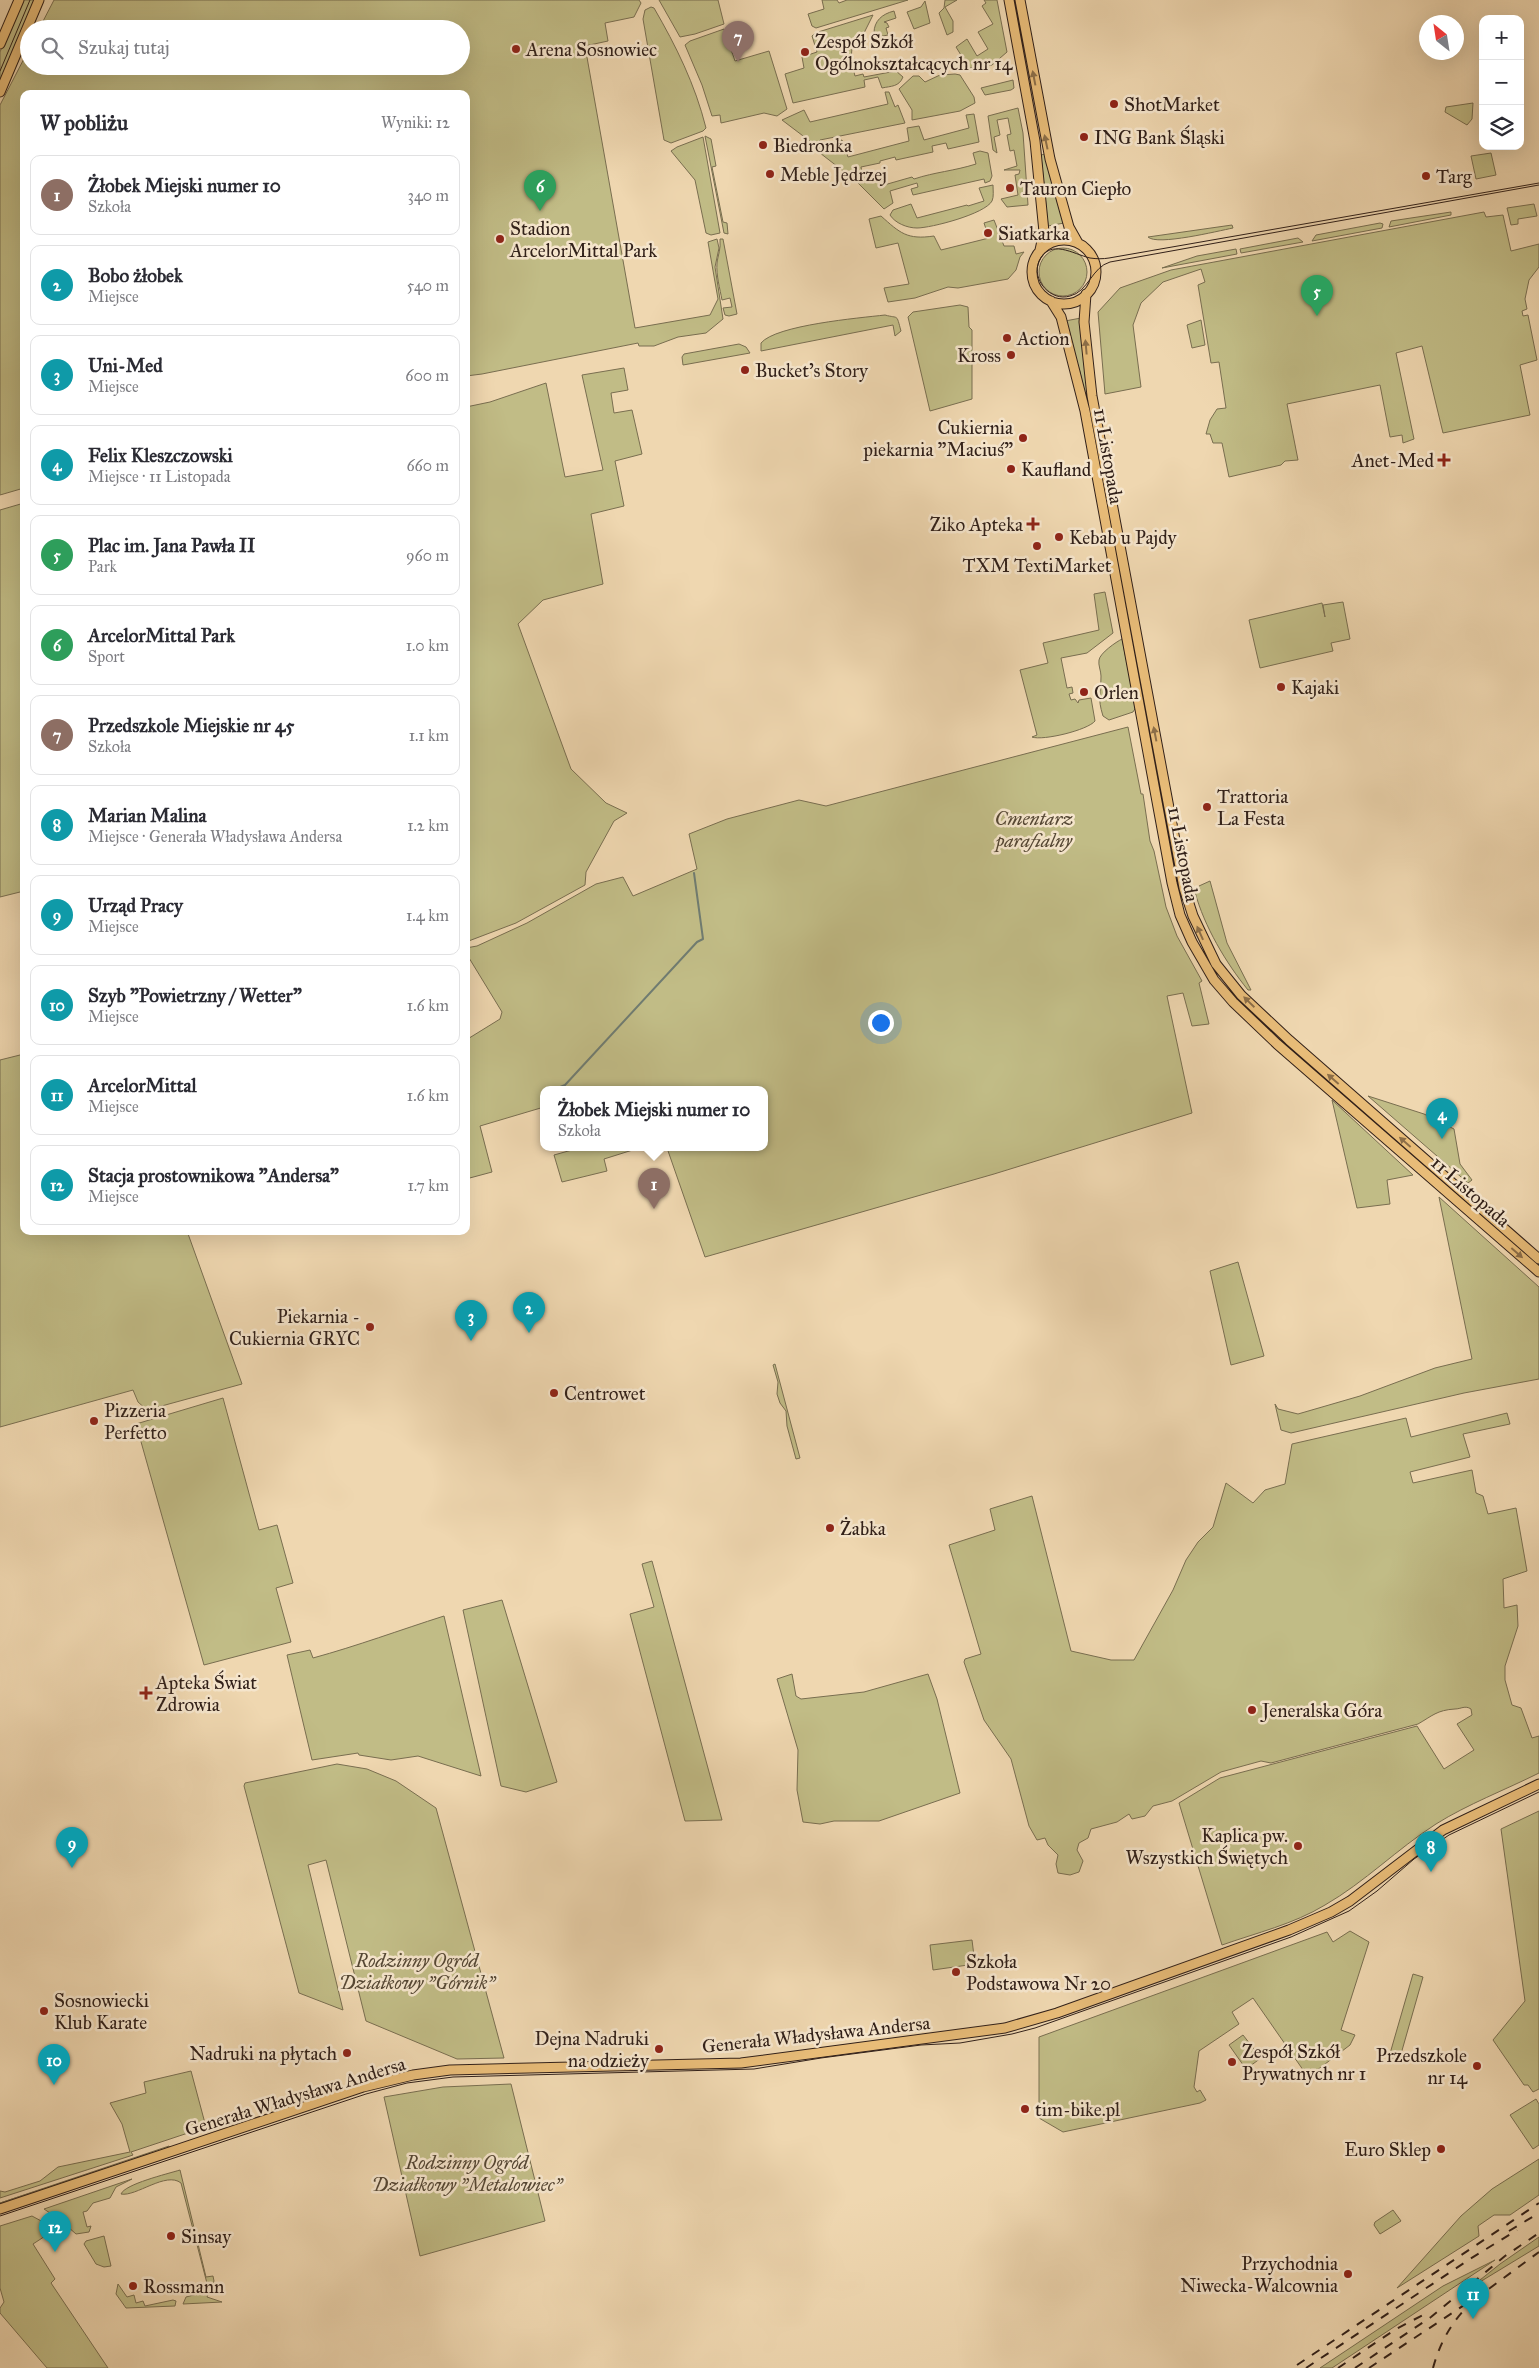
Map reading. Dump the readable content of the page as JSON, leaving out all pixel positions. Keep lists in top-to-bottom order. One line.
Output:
{"streets":{"main road":["11 Listopada","Generała Władysława Andersa"]},"parks":["Cmentarz parafialny","Rodzinny Ogród Działkowy \"Górnik\"","Rodzinny Ogród Działkowy \"Metalowiec\""],"places":{"other":["Arena Sosnowiec","Zespół Szkół Ogólnokształcących nr 14","ShotMarket","ING Bank Śląski","Biedronka","Meble Jędrzej","Targ","Tauron Ciepło","Siatkarka","Stadion ArcelorMittal Park","Action","Kross","Bucket's Story","Cukiernia piekarnia \"Maciuś\"","Kaufland","Kebab u Pajdy","TXM TextiMarket","Kajaki","Orlen","Trattoria La Festa","Piekarnia - Cukiernia GRYC","Centrowet","Pizzeria Perfetto","Żabka","Jeneralska Góra","Kaplica pw. Wszystkich Świętych","Szkoła Podstawowa Nr 20","Sosnowiecki Klub Karate","Dejna Nadruki na odzieży","Nadruki na płytach","Zespół Szkół Prywatnych nr 1","Przedszkole nr 14","tim-bike.pl","Euro Sklep","Sinsay","Przychodnia Niwecka-Walcownia","Rossmann"],"health":["Anet-Med","Ziko Apteka","Apteka Świat Zdrowia"]},"north":"top left","page":{"map_buttons":["+","−"],"search":"Szukaj tutaj","pins":["7","6","5","4","1","2","3","9","8","10","12","11"],"heading":["W pobliżu","Wyniki: 12"],"list":[{"mark":"1","name":"Żłobek Miejski numer 10","note":"Szkoła","value":"340 m"},{"mark":"2","name":"Bobo żłobek","note":"Miejsce","value":"540 m"},{"mark":"3","name":"Uni-Med","note":"Miejsce","value":"600 m"},{"mark":"4","name":"Felix Kleszczowski","note":"Miejsce · 11 Listopada","value":"660 m"},{"mark":"5","name":"Plac im. Jana Pawła II","note":"Park","value":"960 m"},{"mark":"6","name":"ArcelorMittal Park","note":"Sport","value":"1.0 km"},{"mark":"7","name":"Przedszkole Miejskie nr 45","note":"Szkoła","value":"1.1 km"},{"mark":"8","name":"Marian Malina","note":"Miejsce · Generała Władysława Andersa","value":"1.2 km"},{"mark":"9","name":"Urząd Pracy","note":"Miejsce","value":"1.4 km"},{"mark":"10","name":"Szyb \"Powietrzny / Wetter\"","note":"Miejsce","value":"1.6 km"},{"mark":"11","name":"ArcelorMittal","note":"Miejsce","value":"1.6 km"},{"mark":"12","name":"Stacja prostownikowa \"Andersa\"","note":"Miejsce","value":"1.7 km"}],"popup":["Żłobek Miejski numer 10","Szkoła"]}}
